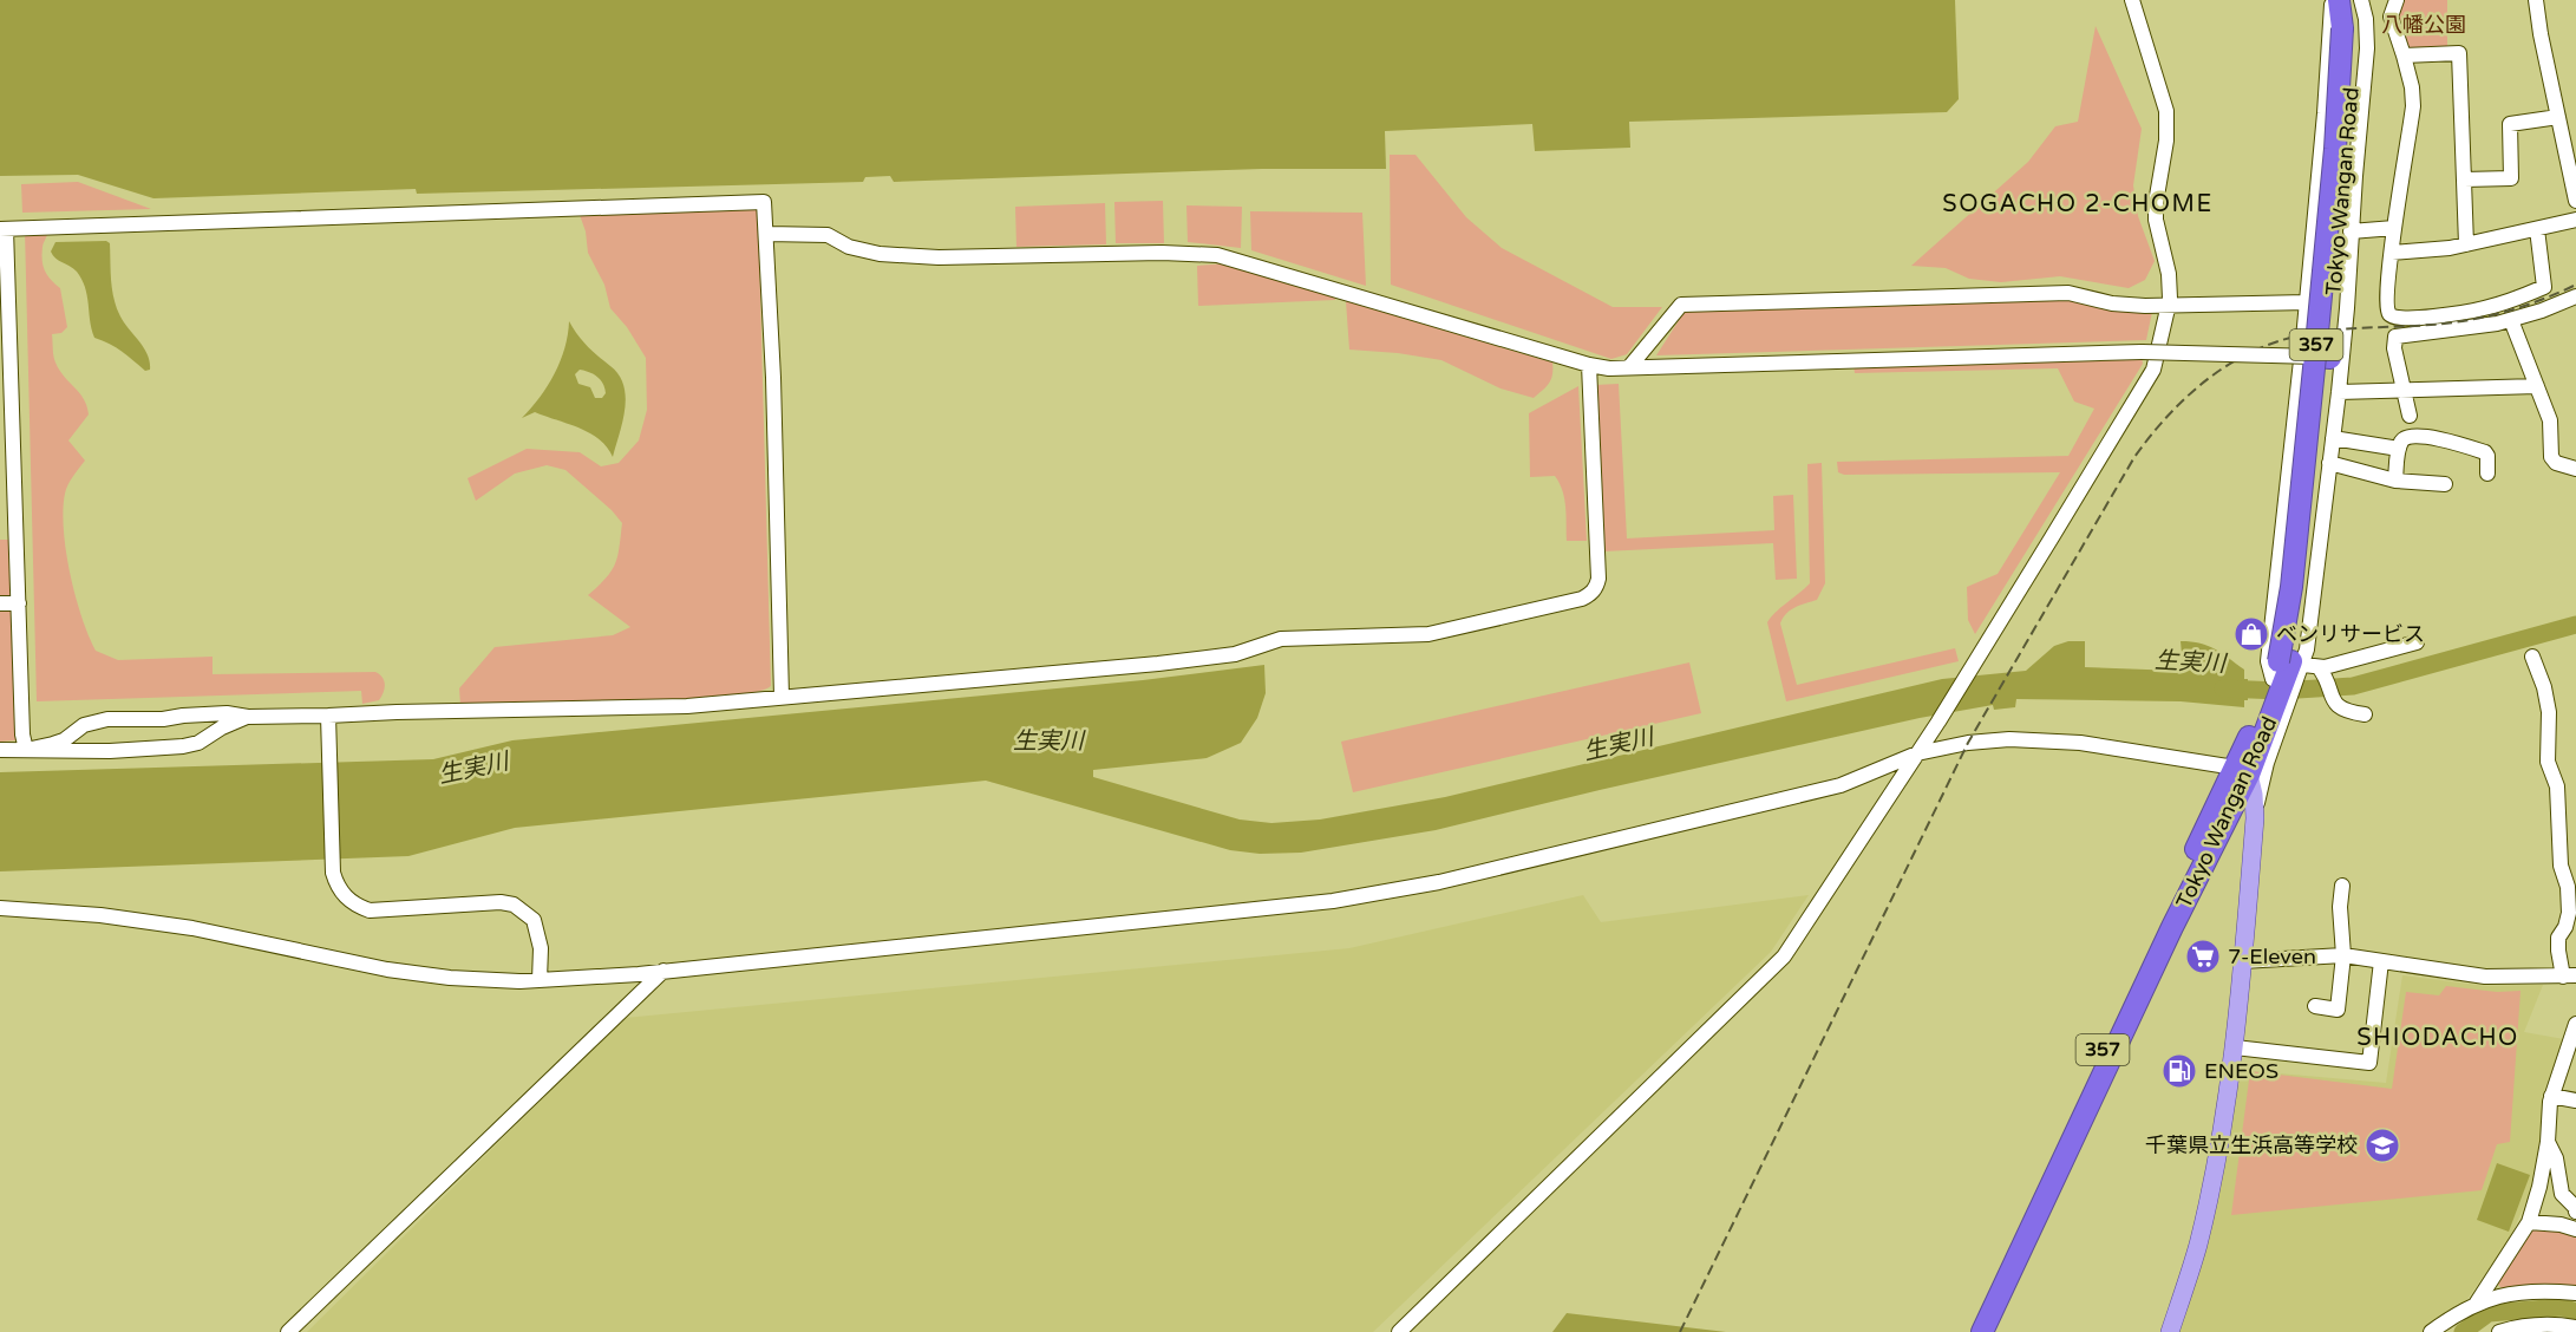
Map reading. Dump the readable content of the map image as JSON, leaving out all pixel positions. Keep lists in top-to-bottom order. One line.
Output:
{"streets":{"highway":["Tokyo Wangan Road","357"]},"districts":["SOGACHO 2-CHOME","SHIODACHO"],"water":["生実川"],"parks":["八幡公園"],"places":{"shop":["ベンリサービス"],"supermarket":["7-Eleven"],"fuel station":["ENEOS"],"school or university":["千葉県立生浜高等学校"]}}
